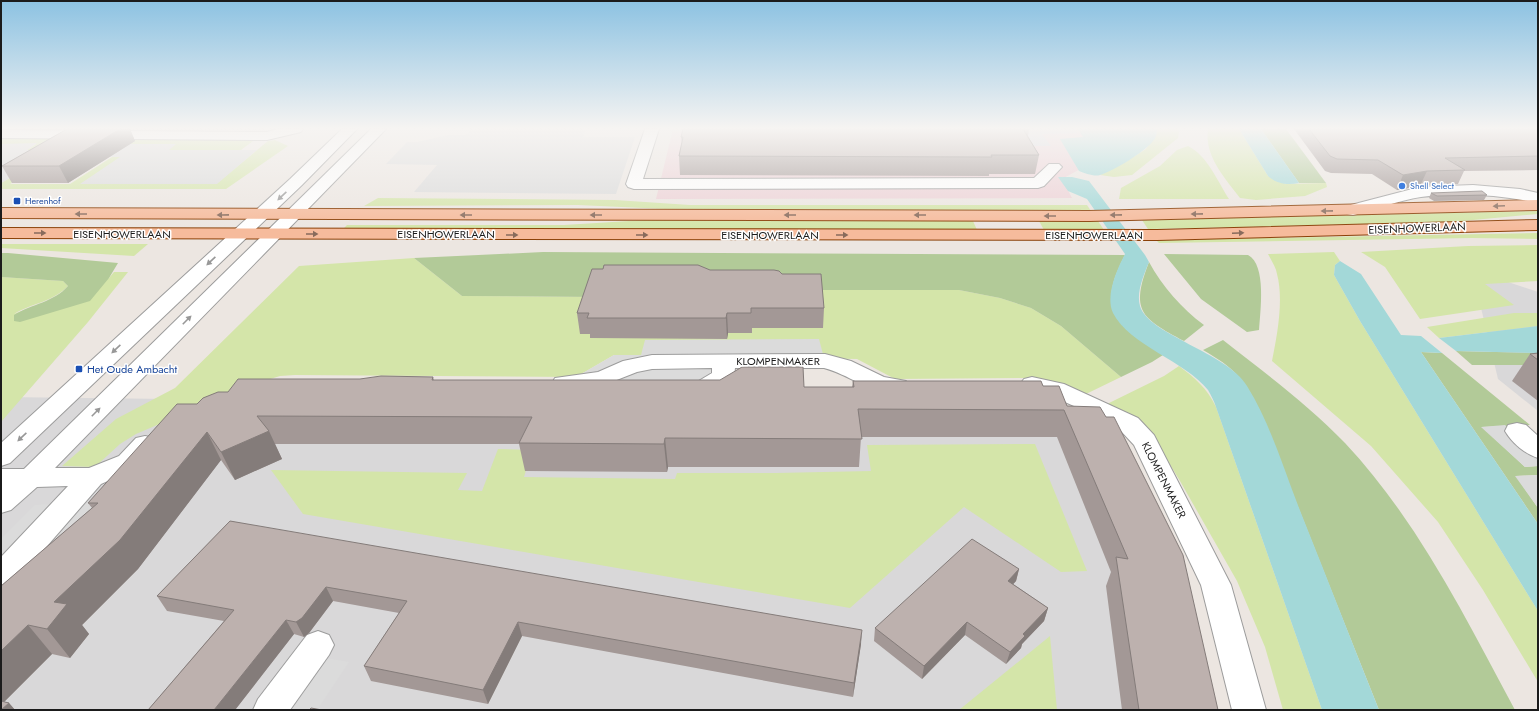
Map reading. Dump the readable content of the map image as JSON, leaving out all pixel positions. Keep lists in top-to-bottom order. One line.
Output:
{"streets":{"main road":["EISENHOWERLAAN"],"street":["KLOMPENMAKER"]},"places":{"other":["Shell Select"],"transit":["Herenhof","Het Oude Ambacht"]}}
